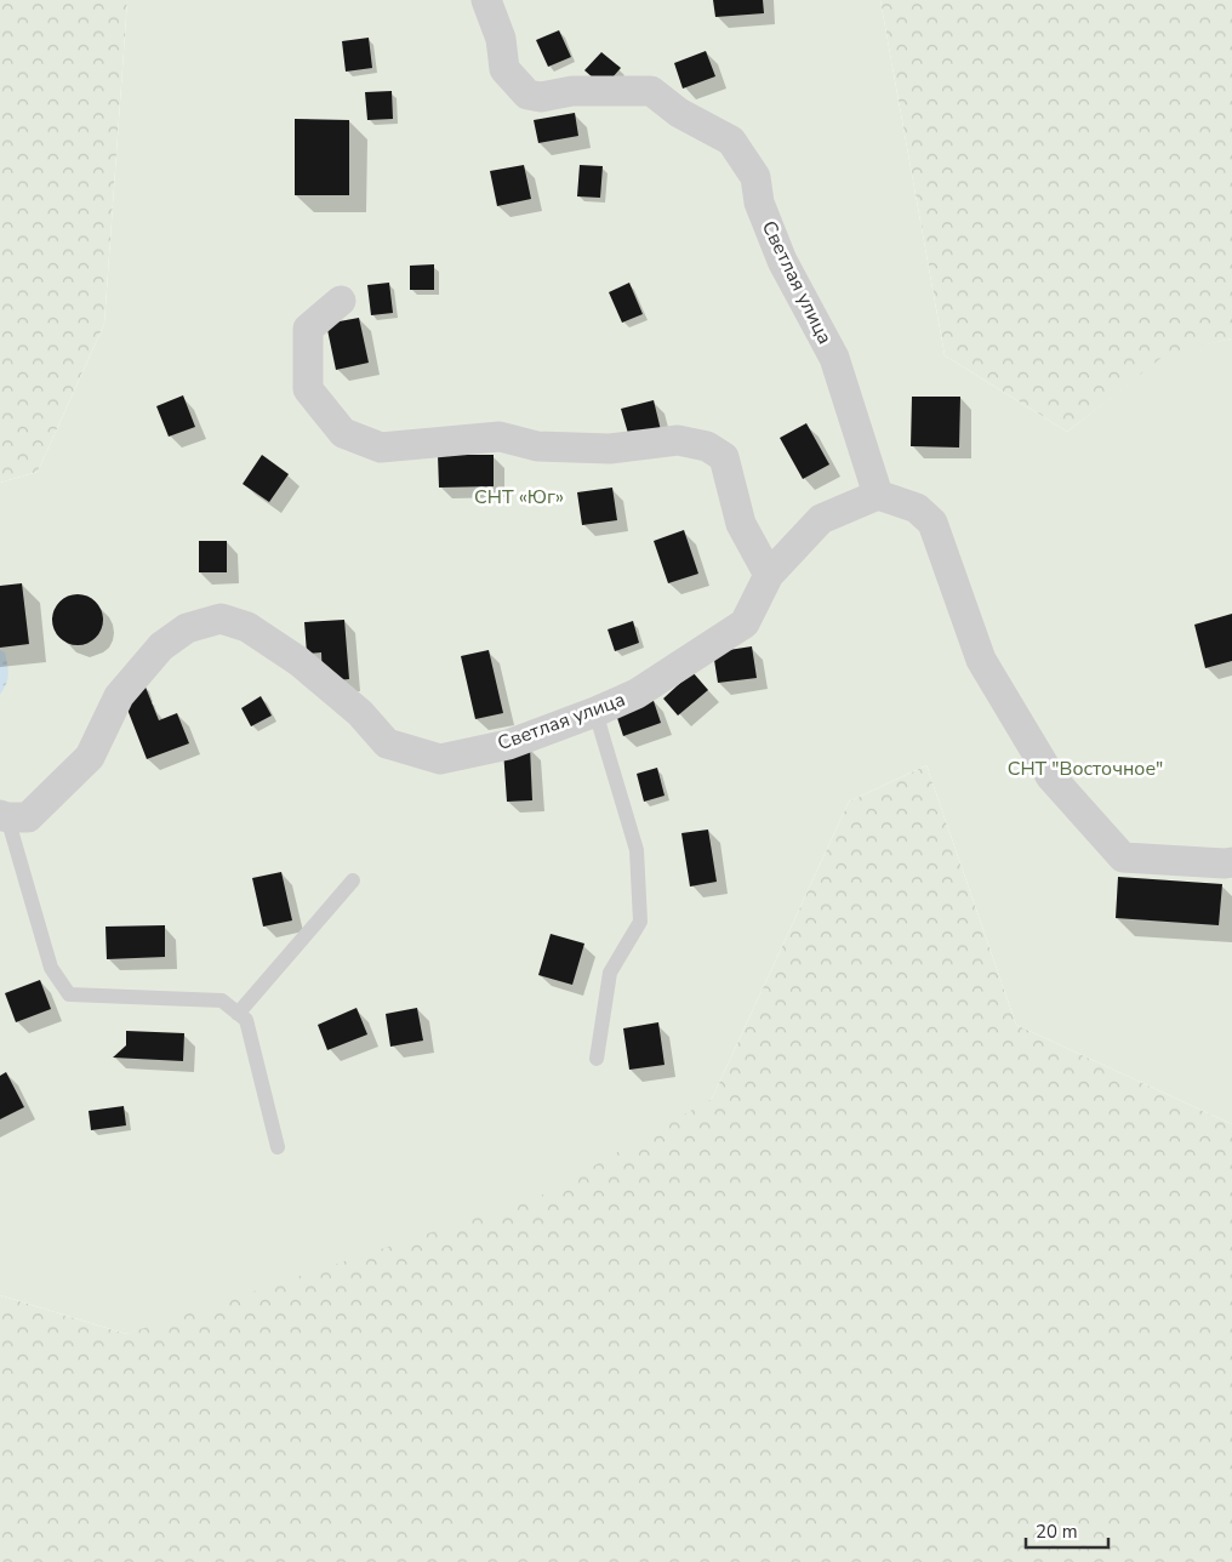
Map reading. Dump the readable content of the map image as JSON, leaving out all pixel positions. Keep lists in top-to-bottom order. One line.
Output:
{"streets":{"street":["Светлая улица"]},"parks":["СНТ «Юг»","СНТ \"Восточное\""],"scale_bar":"20 m"}
